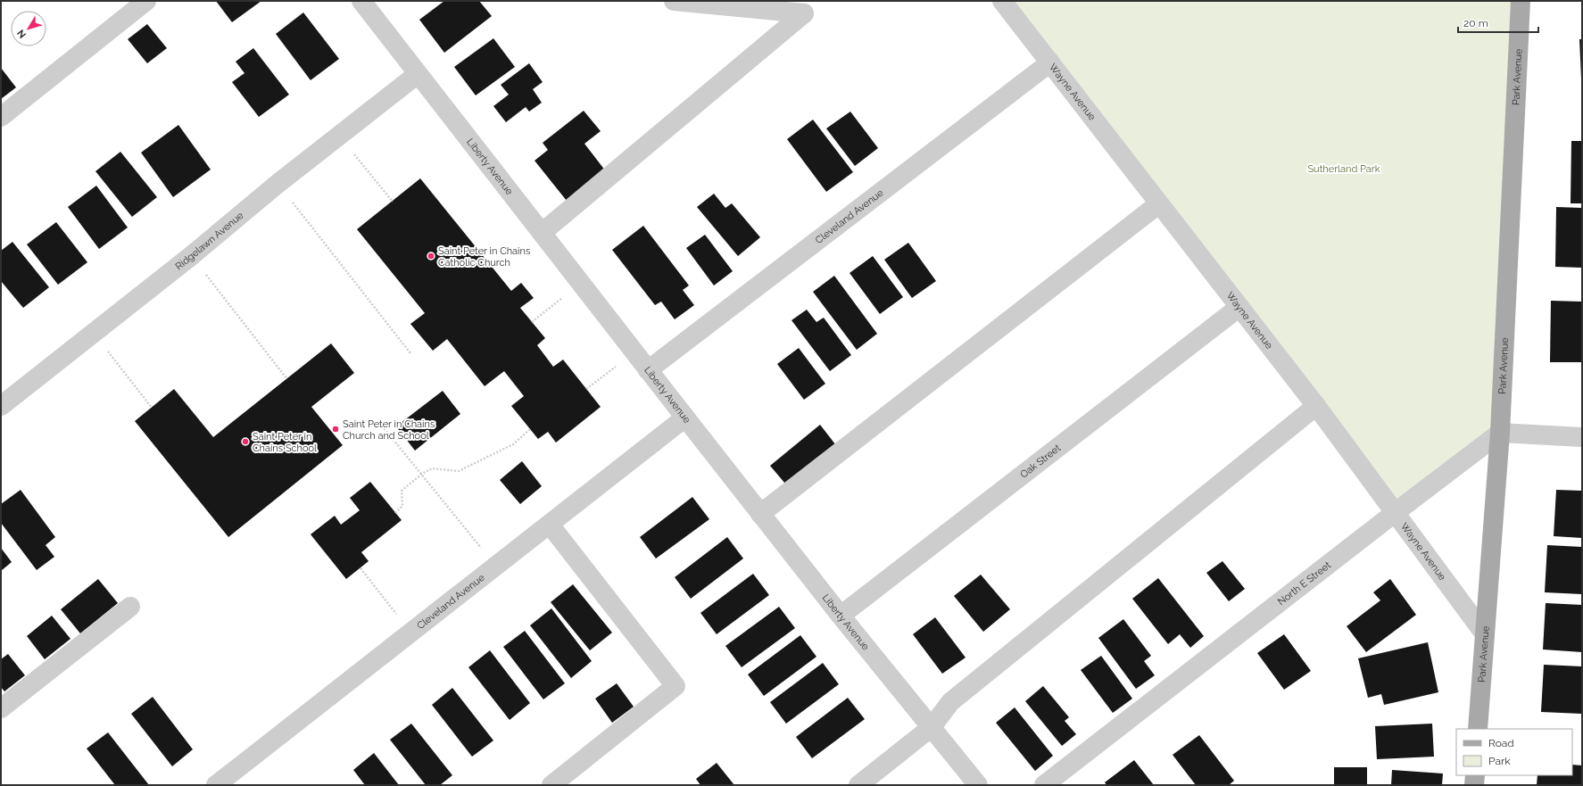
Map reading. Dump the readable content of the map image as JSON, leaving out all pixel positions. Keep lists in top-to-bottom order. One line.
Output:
{"streets":{"main road":["Park Avenue"],"street":["Wayne Avenue","Liberty Avenue","Cleveland Avenue","Ridgelawn Avenue","Oak Street","North E Street"]},"crossings":[["Park Avenue","Wayne Avenue"],["Park Avenue","North E Street"],["Wayne Avenue","Cleveland Avenue"],["Wayne Avenue","Oak Street"],["Wayne Avenue","North E Street"],["Liberty Avenue","Cleveland Avenue"],["Liberty Avenue","Ridgelawn Avenue"],["Liberty Avenue","Oak Street"]],"parks":["Sutherland Park"],"places":["Saint Peter in Chains Catholic Church","Saint Peter in Chains Church and School","Saint Peter in Chains School"],"legend":["Road","Park"],"scale_bar":"20 m","north":"bottom left"}
